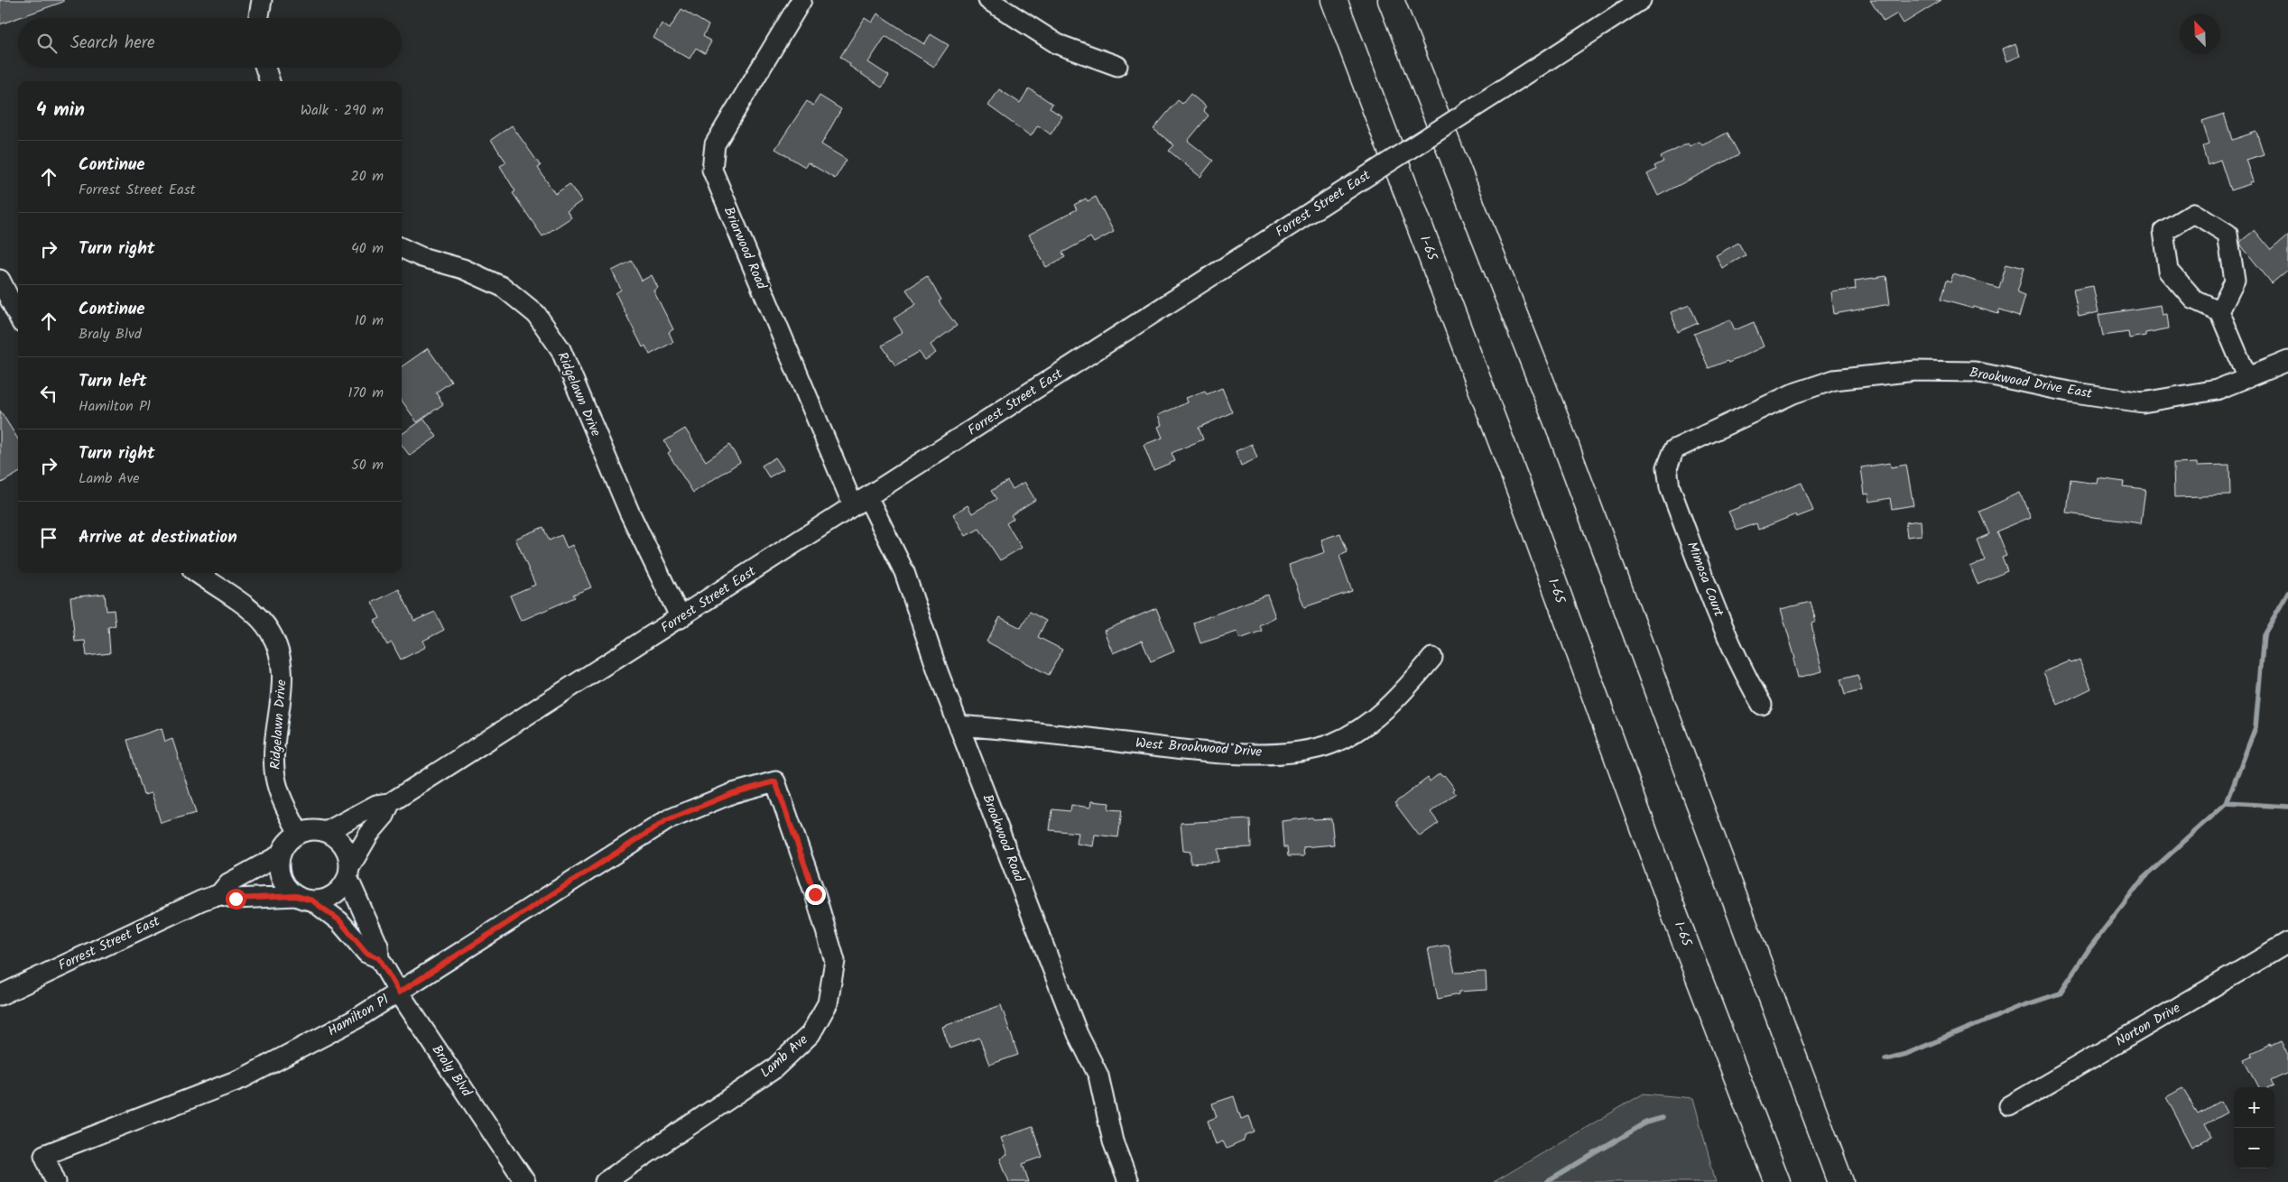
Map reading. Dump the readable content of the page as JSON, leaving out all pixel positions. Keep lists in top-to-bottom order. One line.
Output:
{"streets":{"highway":["I-65"],"street":["Forrest Street East","Briarwood Road","Brookwood Drive East","Ridgelawn Drive","Mimosa Court","West Brookwood Drive","Brookwood Road","Hamilton Pl","Norton Drive","Lamb Ave","Braly Blvd"]},"crossings":[["Forrest Street East","Briarwood Road"],["Forrest Street East","Ridgelawn Drive"],["Forrest Street East","Brookwood Road"],["Briarwood Road","Brookwood Road"],["Brookwood Drive East","Mimosa Court"],["West Brookwood Drive","Brookwood Road"],["Hamilton Pl","Lamb Ave"],["Hamilton Pl","Braly Blvd"]],"north":"top left","page":{"search":"Search here","heading":["4 min","Walk · 290 m"],"list":[["Continue","Forrest Street East","20 m"],["Turn right","40 m"],["Continue","Braly Blvd","10 m"],["Turn left","Hamilton Pl","170 m"],["Turn right","Lamb Ave","50 m"],"Arrive at destination"],"map_buttons":["+","−"]}}
